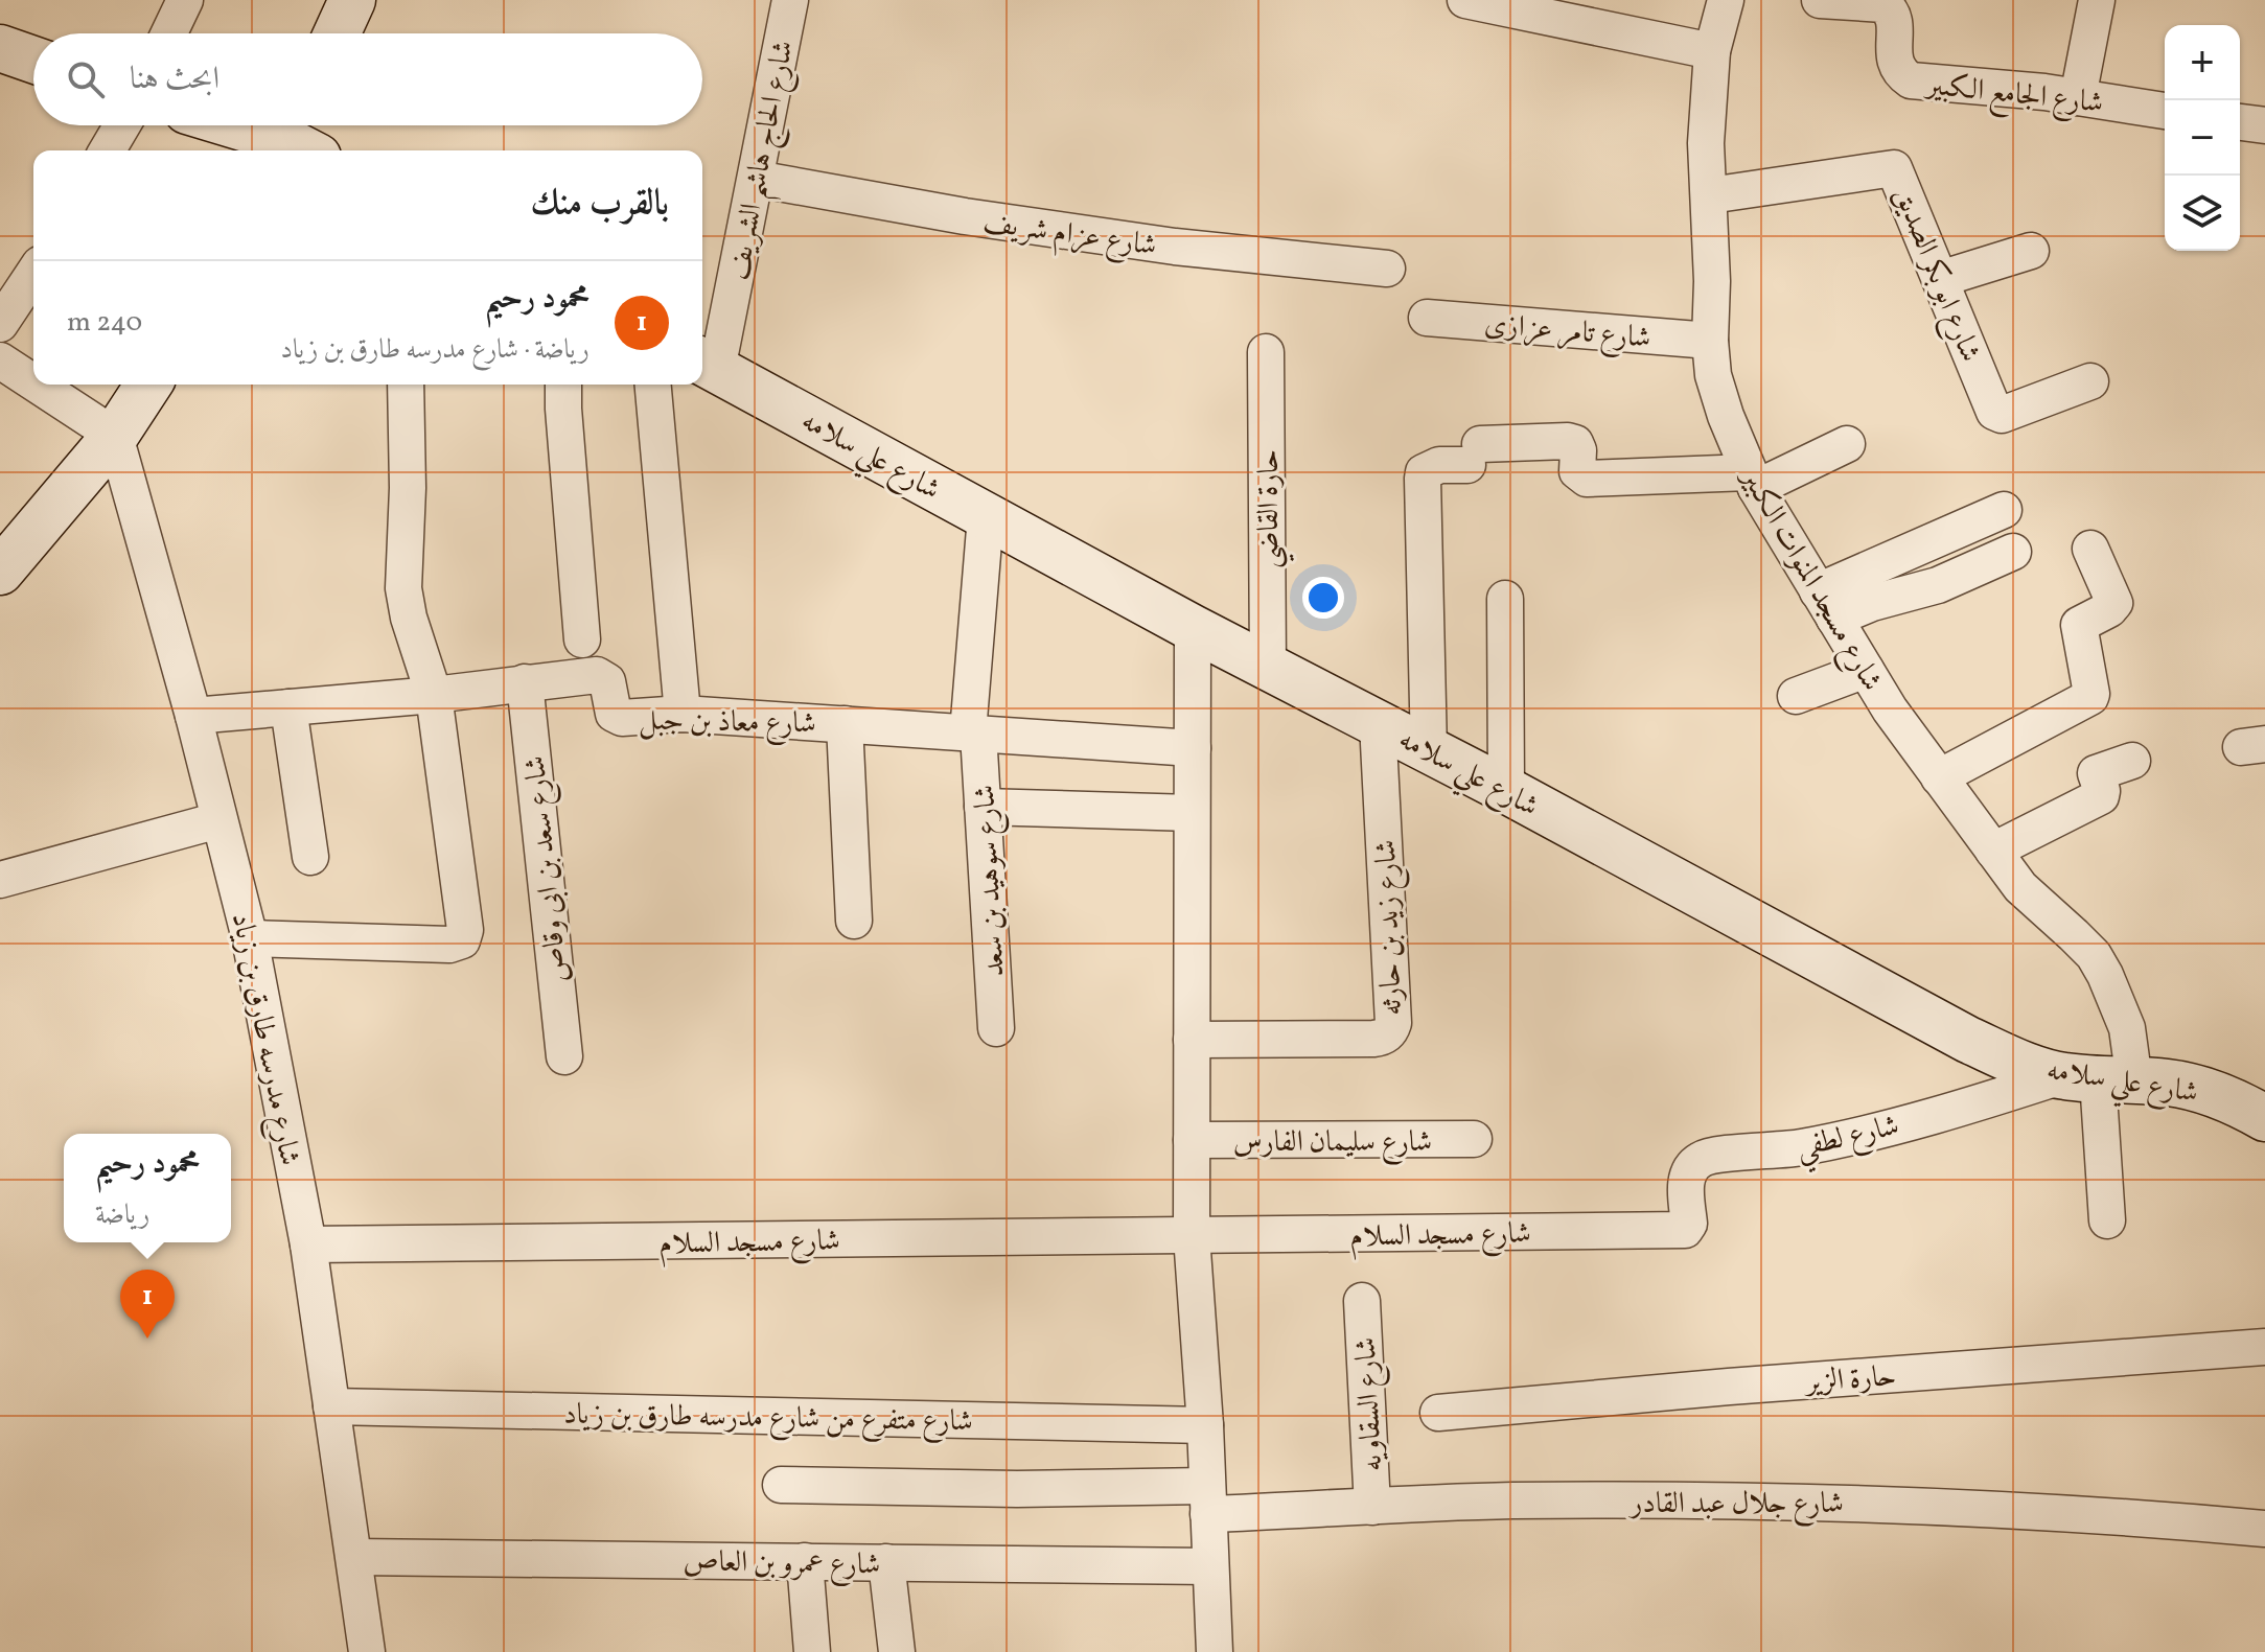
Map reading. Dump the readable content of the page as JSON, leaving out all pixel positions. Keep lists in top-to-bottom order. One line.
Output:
{"streets":{"street":["شارع الجامع الكبير","شارع الحاج هاشم الشريف","شارع عزام شريف","شارع ابو بكر الصديق","شارع تامر عزازى","شارع علي سلامه","حارة القاضي","شارع مسجد المنوات الكبير","شارع معاذ بن جبل","شارع سعد بن ابى وقاص","شارع سوهيد بن سعد","شارع زيد بن حارثه","شارع مدرسه طارق بن زياد","شارع لطفي","شارع سليمان الفارس","شارع مسجد السلام","حارة الزير","شارع السقاويه","شارع متفرع من شارع مدرسه طارق بن زياد","شارع جلال عبد القادر","شارع عمرو بن العاص"]},"crossings":[["شارع الحاج هاشم الشريف","شارع عزام شريف"],["شارع الحاج هاشم الشريف","شارع علي سلامه"],["شارع ابو بكر الصديق","شارع مسجد المنوات الكبير"],["شارع تامر عزازى","شارع مسجد المنوات الكبير"],["شارع علي سلامه","حارة القاضي"],["شارع علي سلامه","شارع مسجد المنوات الكبير"],["شارع علي سلامه","شارع سوهيد بن سعد"],["شارع علي سلامه","شارع زيد بن حارثه"],["شارع علي سلامه","شارع لطفي"],["شارع مسجد المنوات الكبير","شارع لطفي"],["شارع معاذ بن جبل","شارع سعد بن ابى وقاص"],["شارع معاذ بن جبل","شارع سوهيد بن سعد"],["شارع معاذ بن جبل","شارع مدرسه طارق بن زياد"],["شارع مدرسه طارق بن زياد","شارع مسجد السلام"],["شارع مدرسه طارق بن زياد","شارع متفرع من شارع مدرسه طارق بن زياد"],["شارع مدرسه طارق بن زياد","شارع عمرو بن العاص"],["شارع لطفي","شارع مسجد السلام"],["شارع السقاويه","شارع جلال عبد القادر"]],"page":{"map_buttons":["+","−"],"search":"ابحث هنا","heading":"بالقرب منك","list":[{"mark":"1","name":"محمود رحيم","note":"رياضة · شارع مدرسه طارق بن زياد","value":"240 m"}],"popup":["محمود رحيم","رياضة"],"pins":"1"}}
